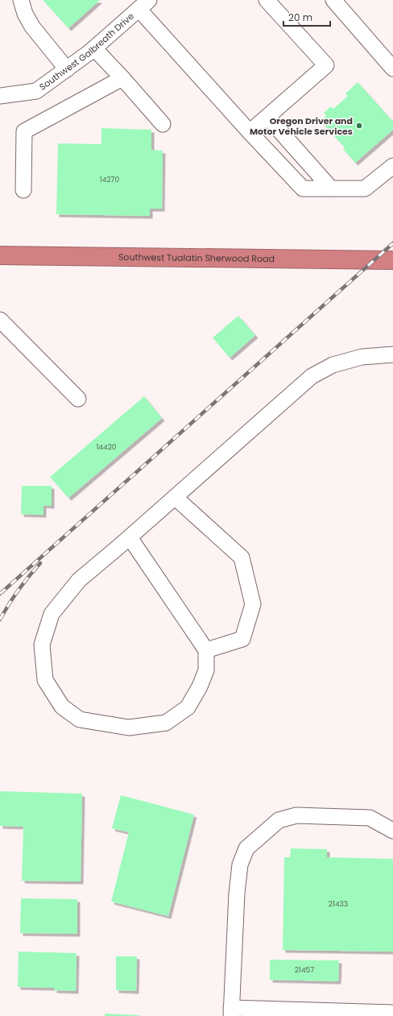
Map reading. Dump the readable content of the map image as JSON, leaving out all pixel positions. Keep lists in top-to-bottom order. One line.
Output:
{"streets":{"highway":["Southwest Tualatin Sherwood Road"],"street":["Southwest Galbreath Drive"]},"places":["Oregon Driver and Motor Vehicle Services"],"house_numbers":["14270","14420","21433","21457"],"scale_bar":"20 m"}
